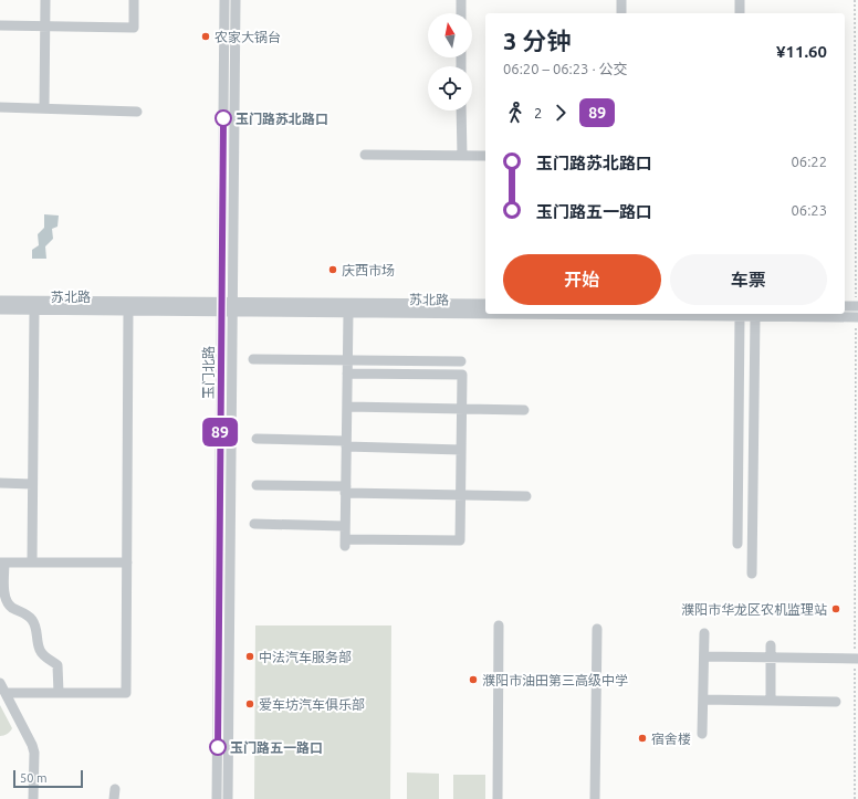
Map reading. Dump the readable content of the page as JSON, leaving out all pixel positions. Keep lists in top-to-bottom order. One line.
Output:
{"streets":{"street":["苏北路","玉门北路"]},"crossings":[["苏北路","玉门北路"]],"places":["农家大锅台","玉门路苏北路口","庆西市场","濮阳市华龙区农机监理站","中法汽车服务部","濮阳市油田第三高级中学","爱车坊汽车俱乐部","宿舍楼","玉门路五一路口"],"lines":["bus line 89"],"scale_bar":"50 m","north":"top","page":{"on_map":"89","heading":["3 分钟","06:20 – 06:23 · 公交","¥11.60"],"legs":["2","89"],"list":[{"name":"玉门路苏北路口","value":"06:22"},{"name":"玉门路五一路口","value":"06:23"}],"buttons":["开始","车票"],"scale":"50 m"}}
